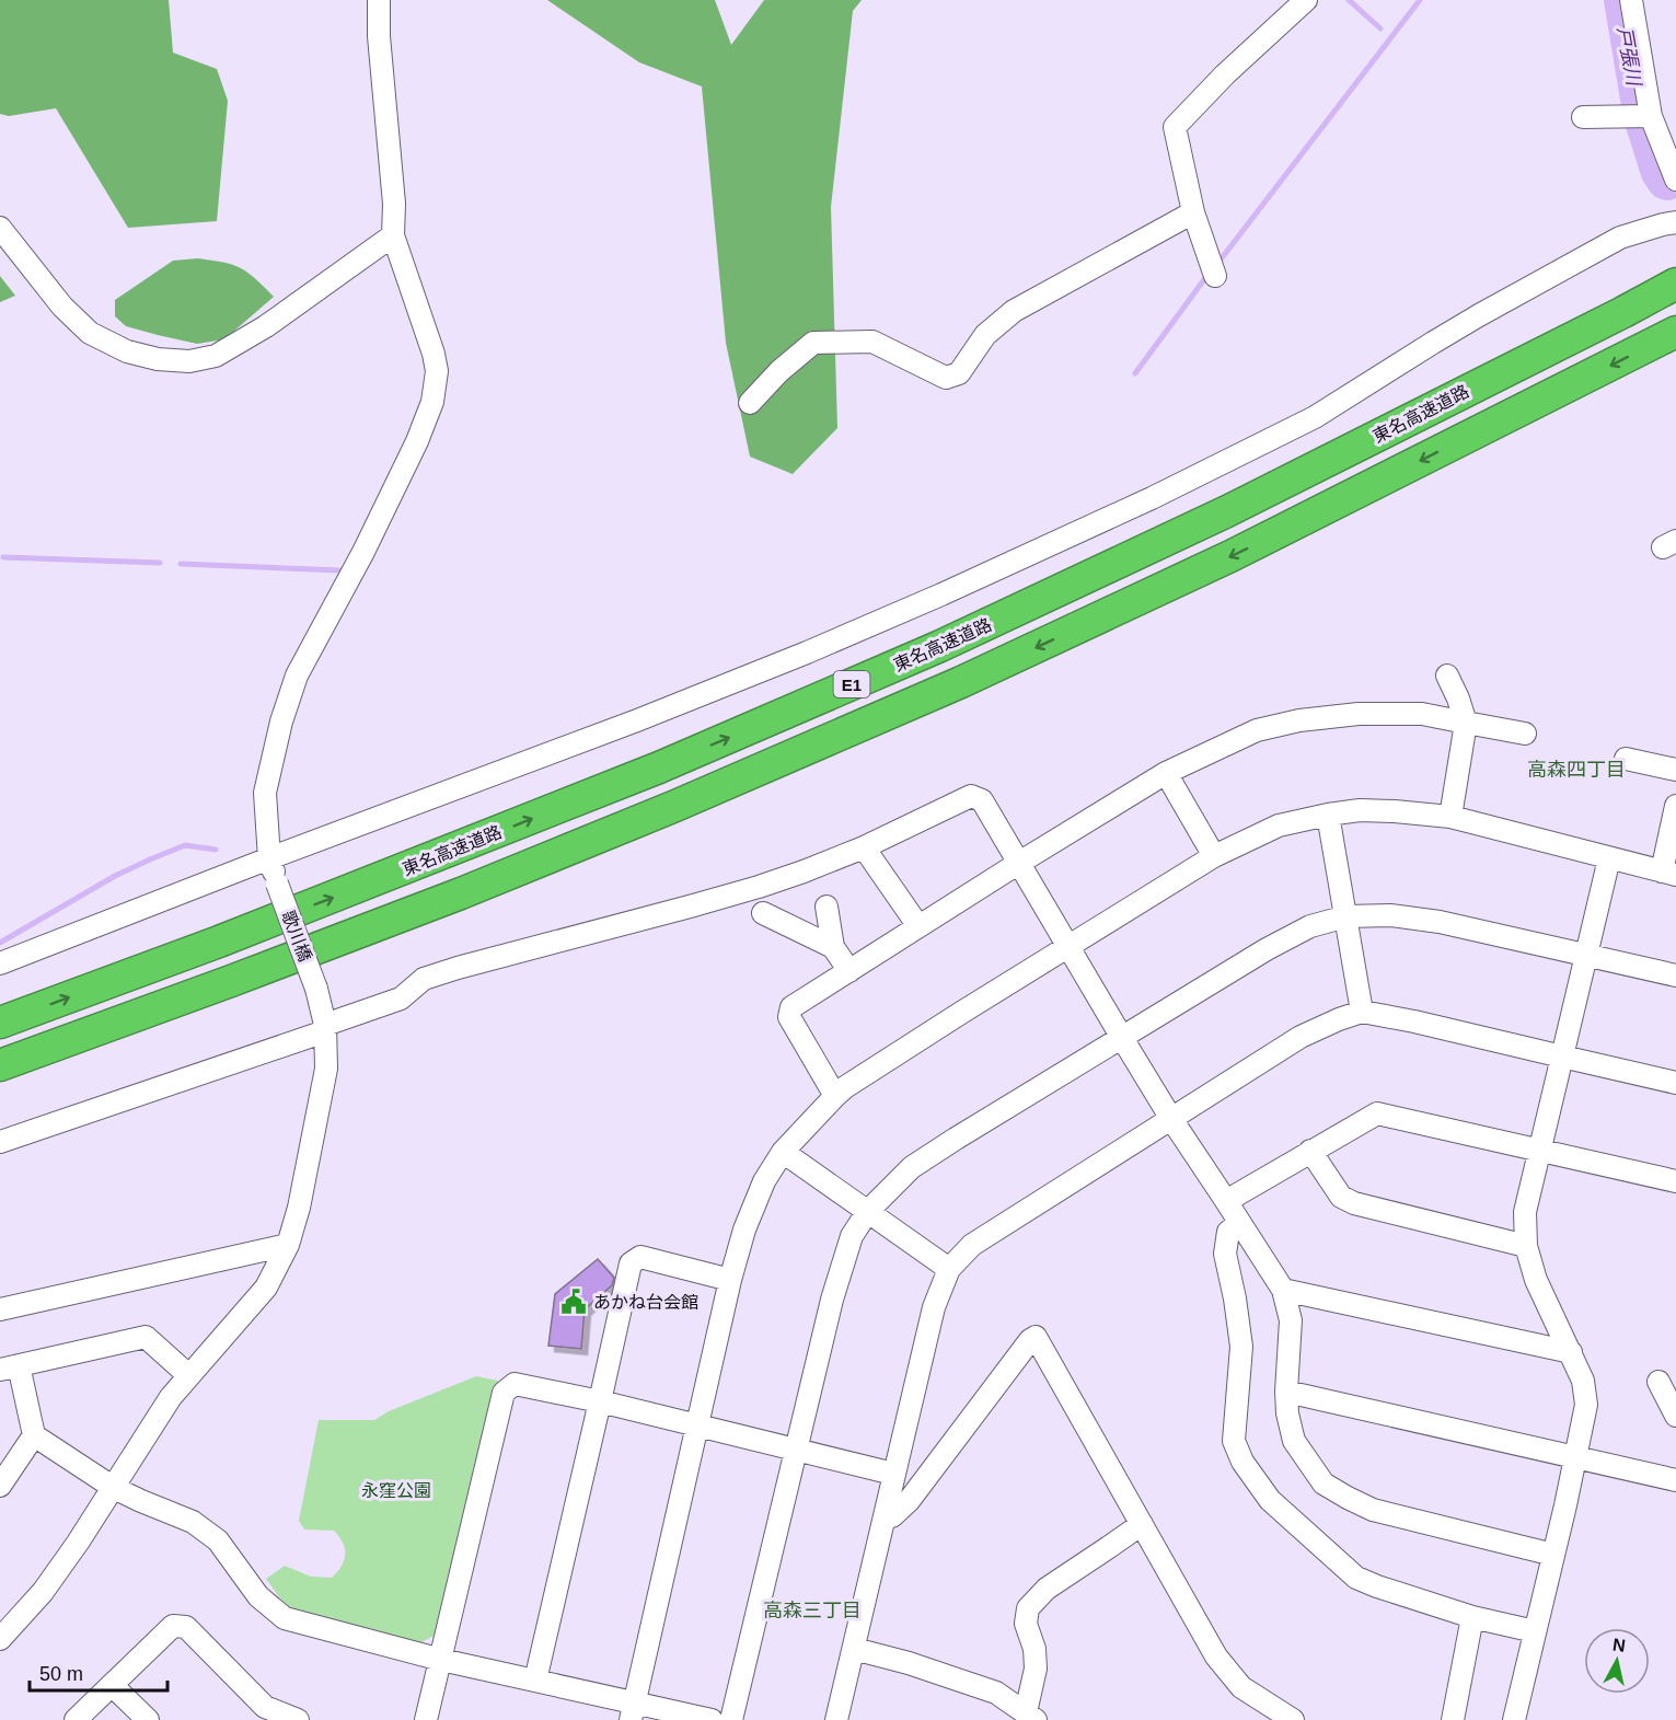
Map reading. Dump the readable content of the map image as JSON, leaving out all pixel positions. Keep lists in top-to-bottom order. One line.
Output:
{"streets":{"highway":["東名高速道路","E1"],"street":["歌川橋"]},"districts":["高森四丁目","高森三丁目"],"water":["戸張川"],"parks":["永窪公園"],"places":{"public building":["あかね台会館"]},"scale_bar":"50 m","north":"top"}
